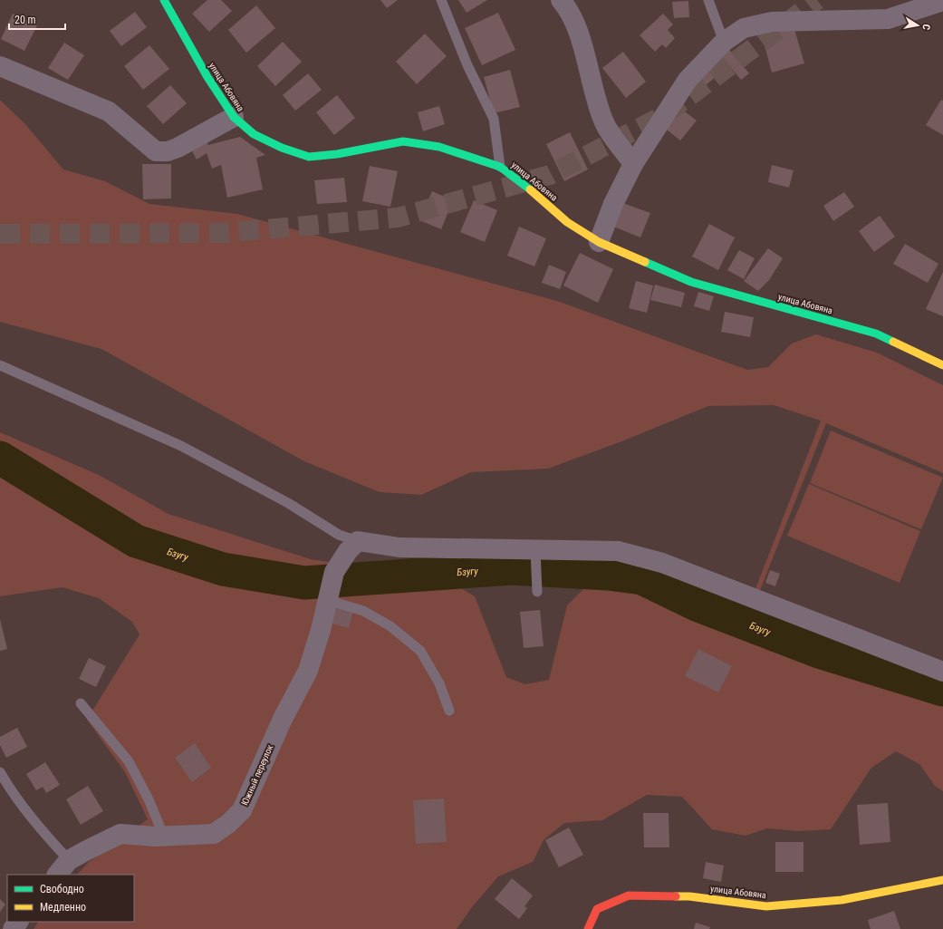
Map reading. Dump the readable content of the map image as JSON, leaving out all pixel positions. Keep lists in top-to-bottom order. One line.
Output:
{"streets":{"street":["улица Абовяна","Южный переулок"]},"water":["Бзугу"],"legend":["Свободно","Медленно"],"scale_bar":"20 m","north":"right"}
